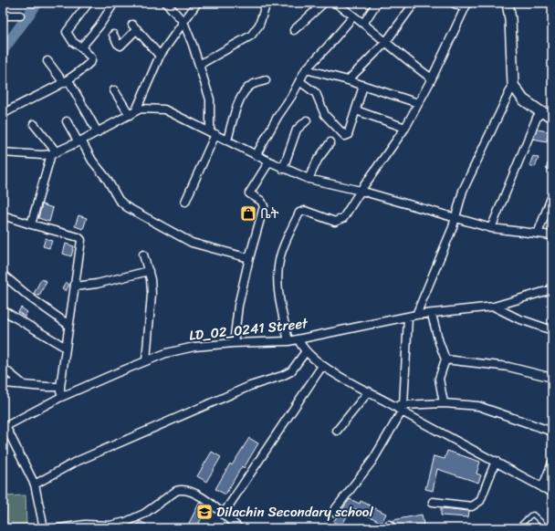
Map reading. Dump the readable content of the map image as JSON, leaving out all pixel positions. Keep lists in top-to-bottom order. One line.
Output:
{"streets":{"street":["LD_02_0241 Street"]},"places":{"shop":["ቤት"],"school or university":["Dilachin Secondary school"]}}
